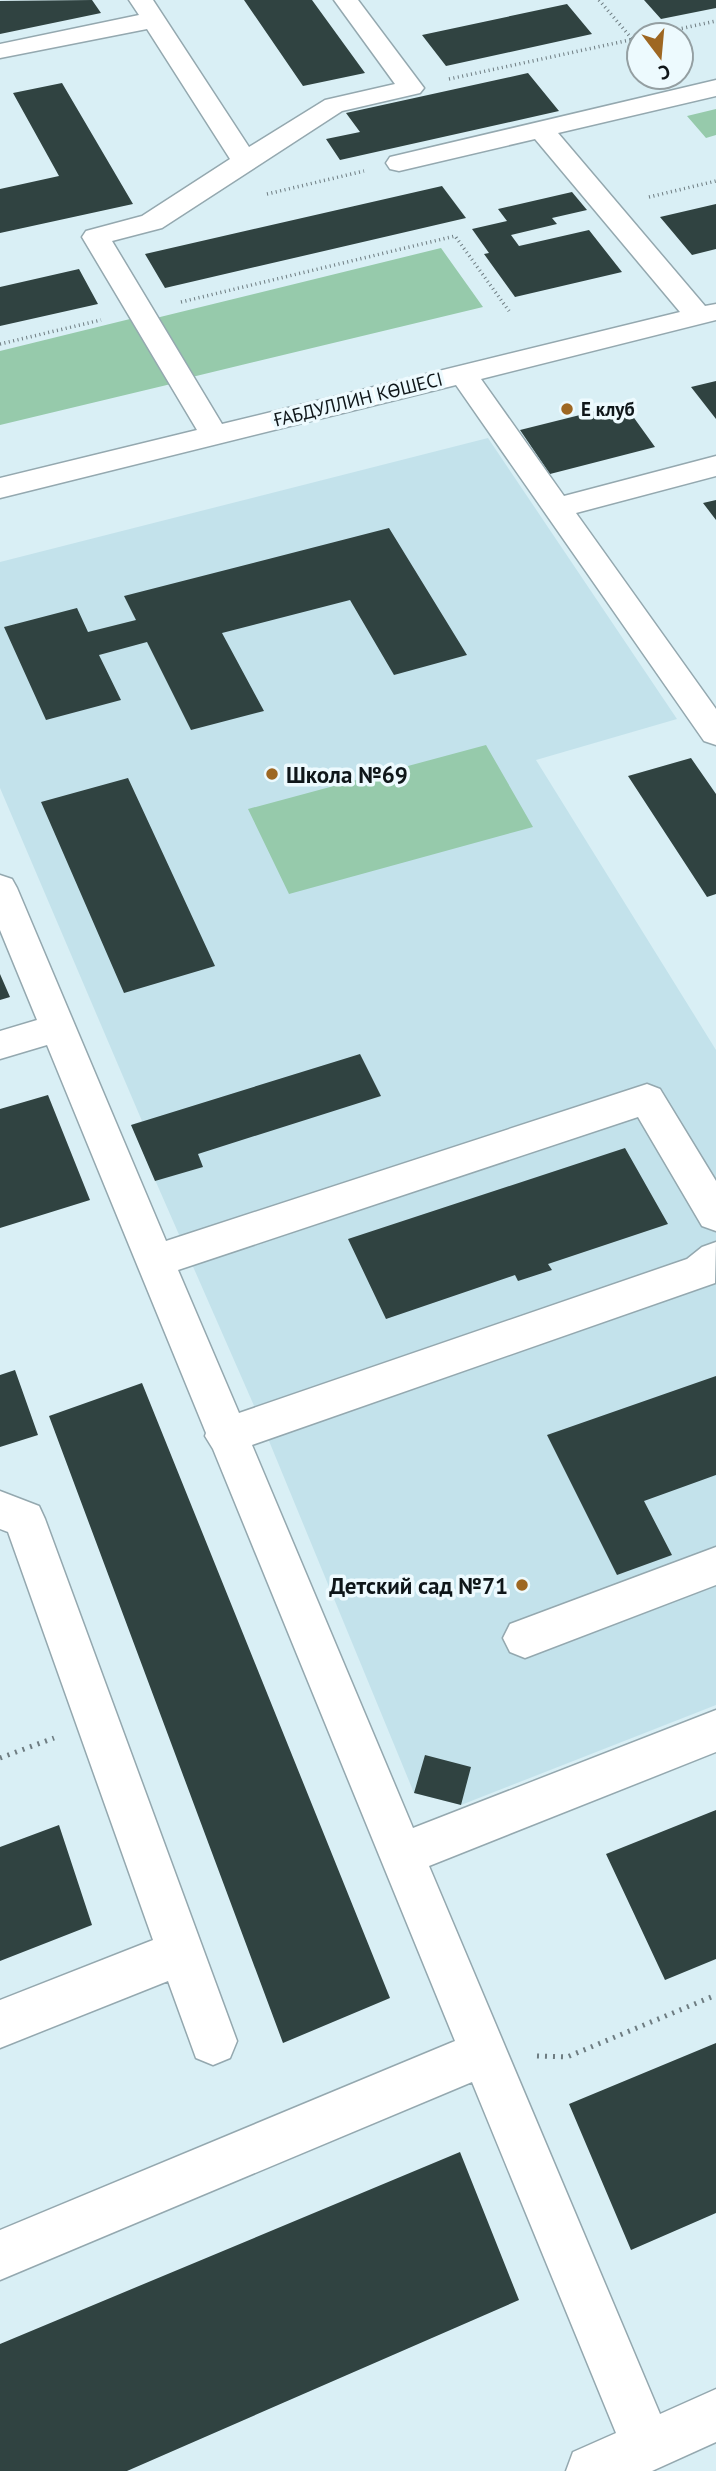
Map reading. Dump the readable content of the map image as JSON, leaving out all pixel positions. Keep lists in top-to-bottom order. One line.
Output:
{"streets":{"street":["ҒАБДУЛЛИН КӨШЕСІ"]},"places":["Е клуб","Школа №69","Детский сад №71"],"north":"bottom"}
